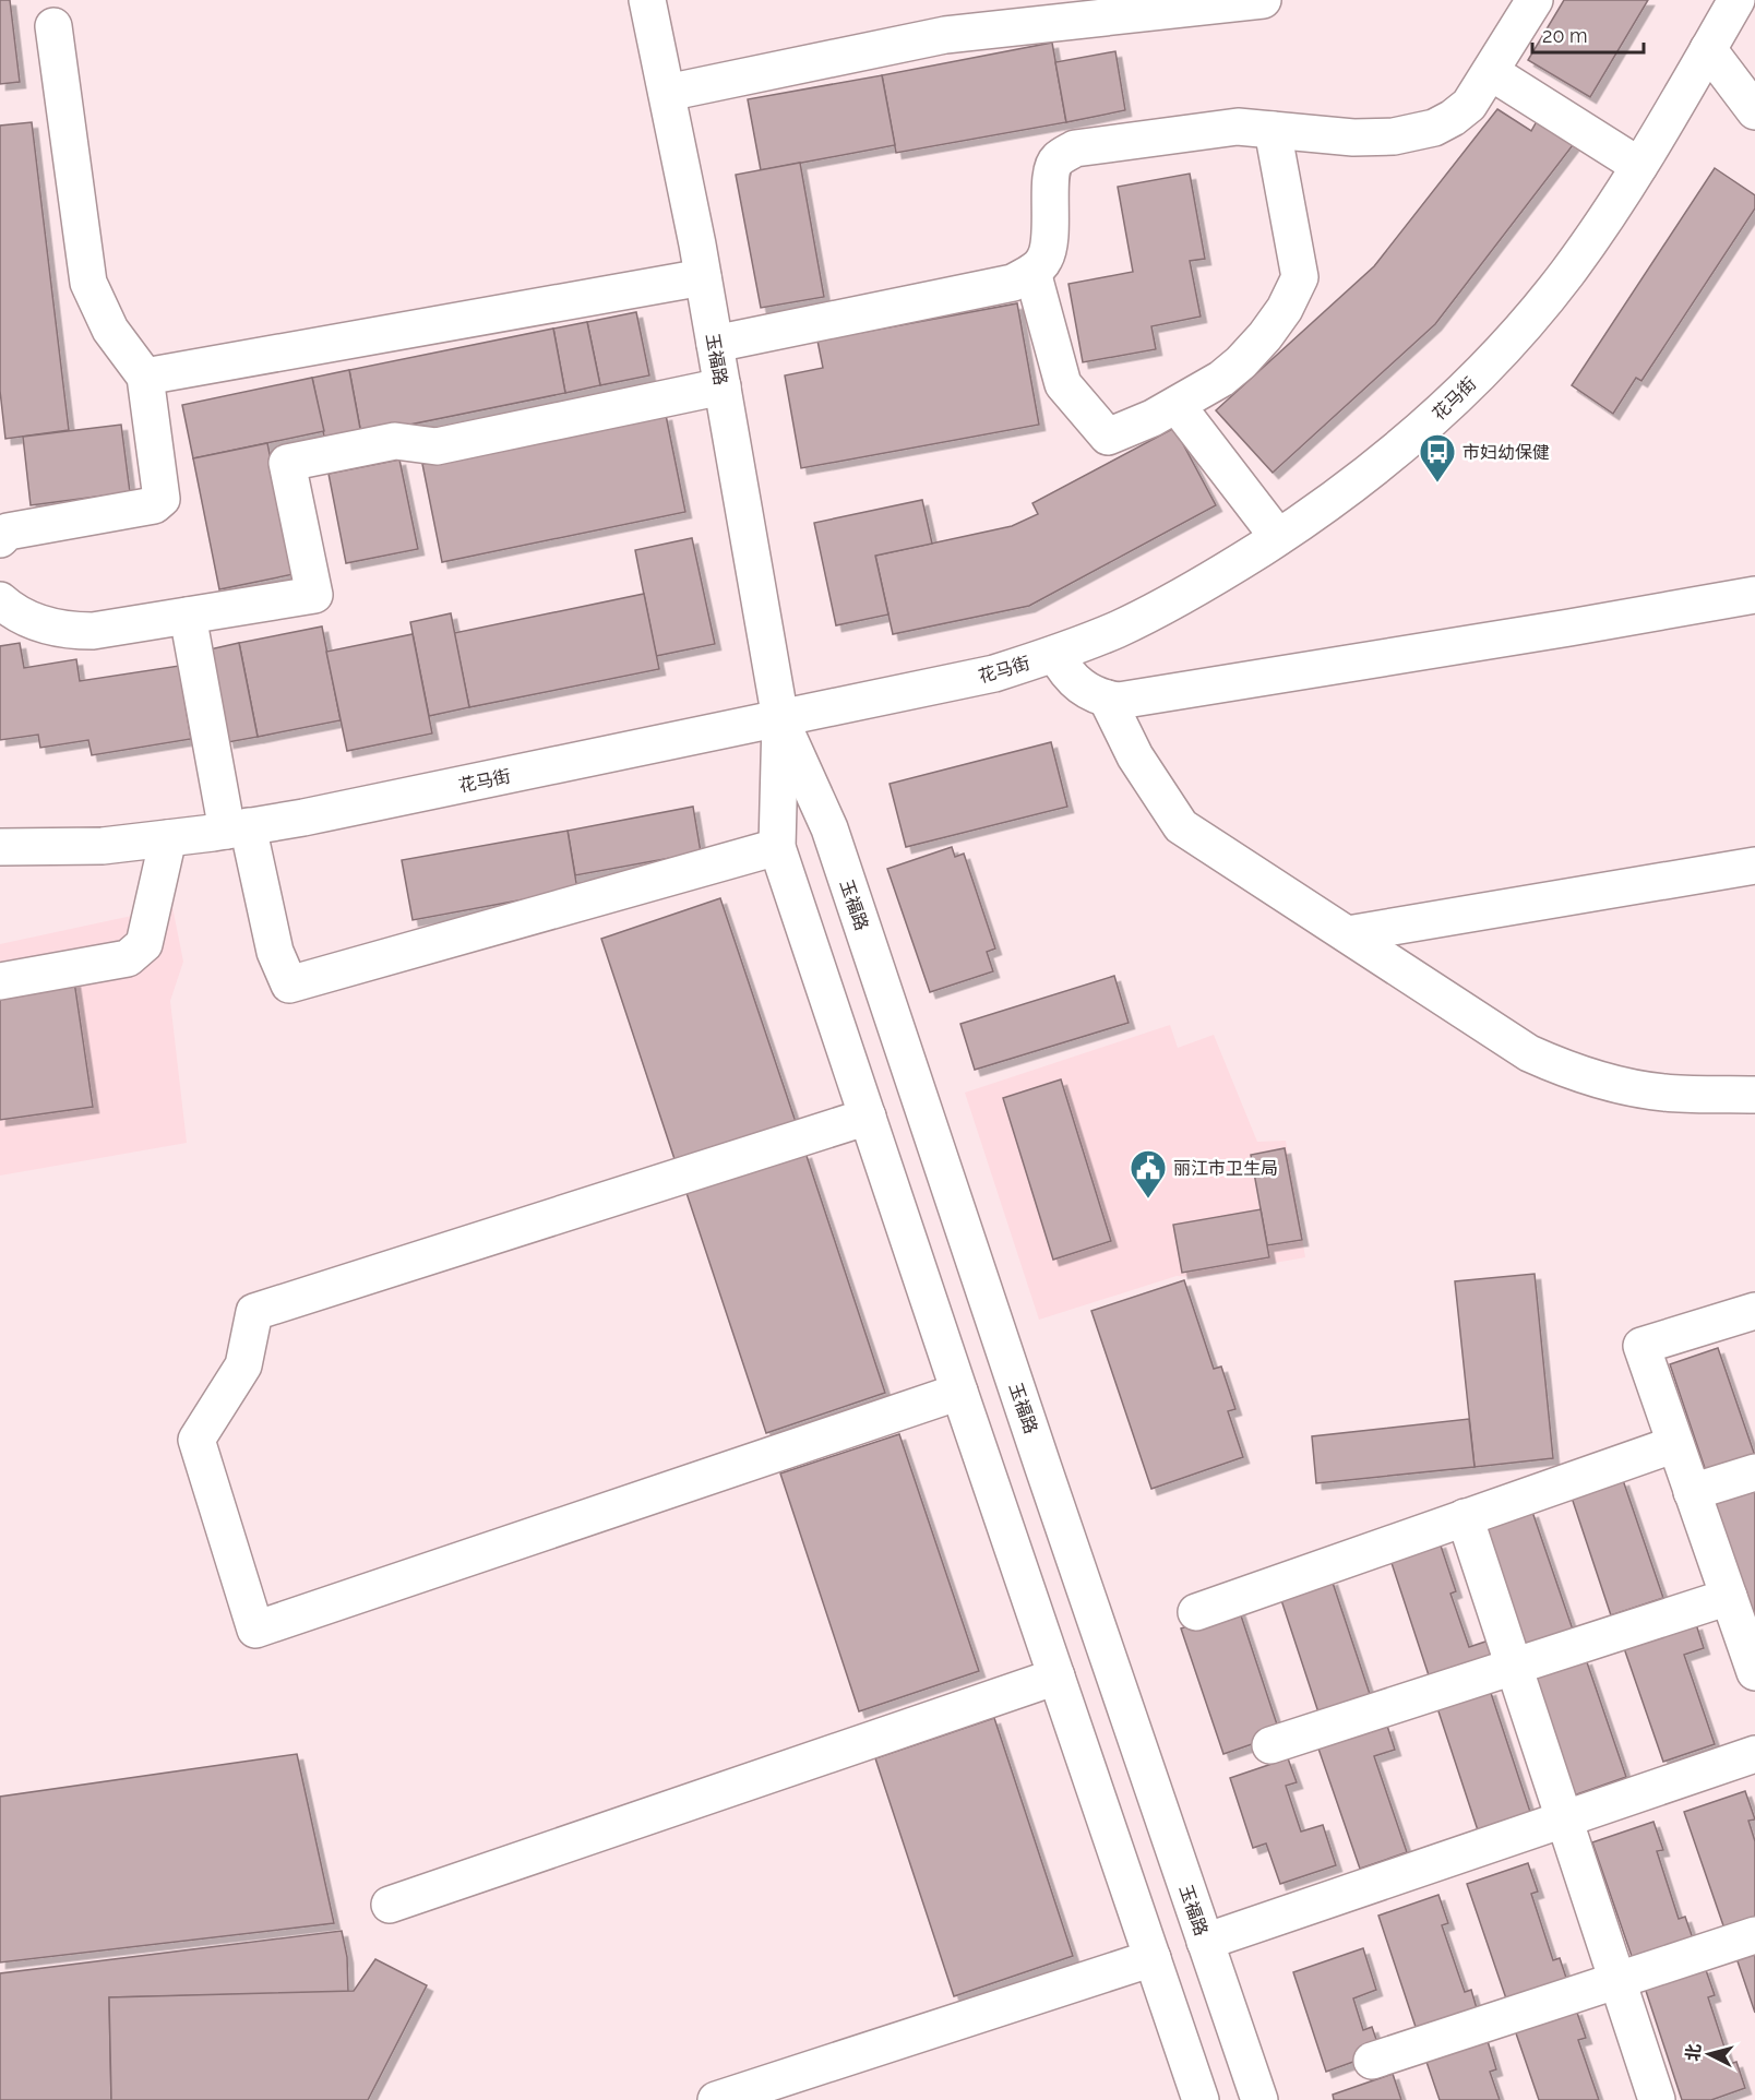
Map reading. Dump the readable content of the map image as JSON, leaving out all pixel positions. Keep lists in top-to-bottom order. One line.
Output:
{"streets":{"street":["玉福路","花马街"]},"crossings":[["玉福路","花马街"]],"places":{"bus stop":["市妇幼保健"],"public building":["丽江市卫生局"]},"scale_bar":"20 m","north":"left"}
